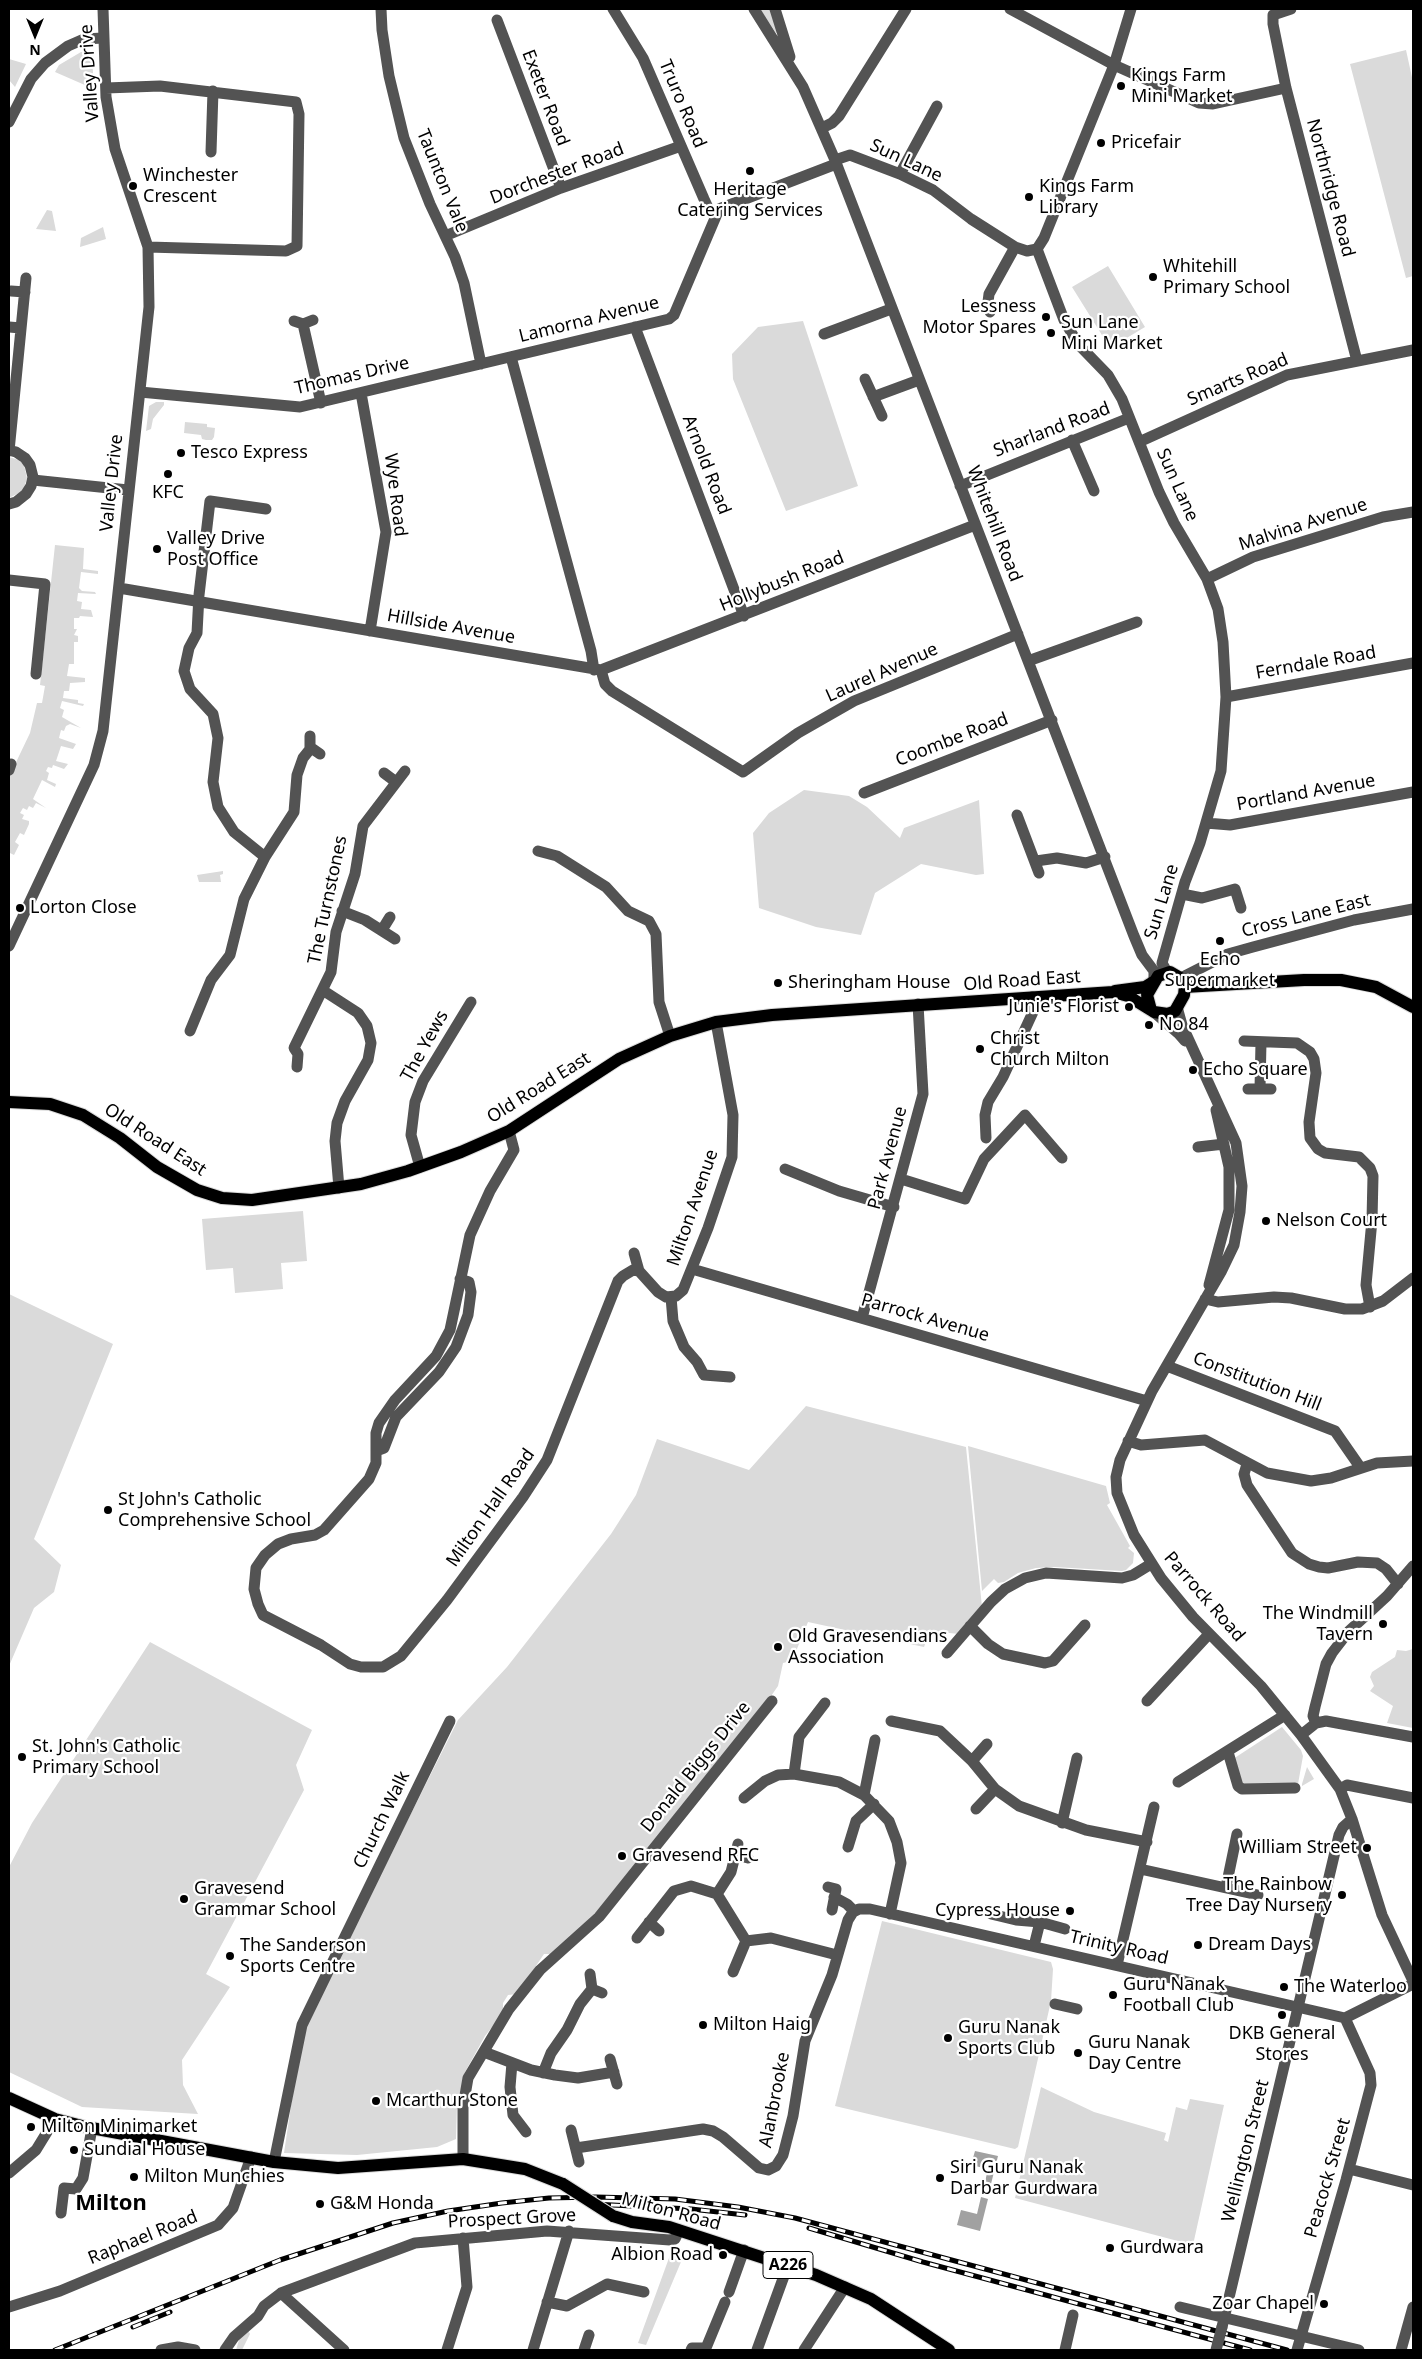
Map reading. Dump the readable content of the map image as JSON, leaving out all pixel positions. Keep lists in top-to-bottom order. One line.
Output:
{"streets":{"main road":["Old Road East","Milton Road","A226"],"street":["Valley Drive","Exeter Road","Truro Road","Sun Lane","Dorchester Road","Taunton Vale","Northridge Road","Lamorna Avenue","Thomas Drive","Smarts Road","Sharland Road","Arnold Road","Wye Road","Whitehill Road","Malvina Avenue","Hollybush Road","Hillside Avenue","Ferndale Road","Laurel Avenue","Coombe Road","Portland Avenue","The Turnstones","Cross Lane East","The Yews","Park Avenue","Milton Avenue","Parrock Avenue","Constitution Hill","Milton Hall Road","Parrock Road","Donald Biggs Drive","Church Walk","Trinity Road","Alanbrooke","Wellington Street","Peacock Street","Prospect Grove","Raphael Road"]},"crossings":[["Valley Drive","Thomas Drive"],["Valley Drive","Hillside Avenue"],["Exeter Road","Dorchester Road"],["Truro Road","Dorchester Road"],["Truro Road","Lamorna Avenue"],["Sun Lane","Smarts Road"],["Sun Lane","Sharland Road"],["Sun Lane","Whitehill Road"],["Sun Lane","Malvina Avenue"],["Sun Lane","Ferndale Road"],["Sun Lane","Portland Avenue"],["Sun Lane","Cross Lane East"],["Sun Lane","Old Road East"],["Sun Lane","Parrock Road"],["Dorchester Road","Taunton Vale"],["Taunton Vale","Lamorna Avenue"],["Taunton Vale","Thomas Drive"],["Northridge Road","Smarts Road"],["Lamorna Avenue","Thomas Drive"],["Lamorna Avenue","Arnold Road"],["Lamorna Avenue","Hollybush Road"],["Lamorna Avenue","Hillside Avenue"],["Lamorna Avenue","Laurel Avenue"],["Thomas Drive","Wye Road"],["Sharland Road","Whitehill Road"],["Arnold Road","Hollybush Road"],["Wye Road","Hillside Avenue"],["Whitehill Road","Hollybush Road"],["Whitehill Road","Laurel Avenue"],["Whitehill Road","Coombe Road"],["Hollybush Road","Hillside Avenue"],["Hollybush Road","Laurel Avenue"],["Hillside Avenue","Laurel Avenue"],["The Turnstones","Old Road East"],["Cross Lane East","Old Road East"],["Cross Lane East","Parrock Road"],["Old Road East","The Yews"],["Old Road East","Park Avenue"],["Old Road East","Milton Avenue"],["Old Road East","Milton Hall Road"],["Old Road East","Parrock Road"],["Park Avenue","Parrock Avenue"],["Milton Avenue","Parrock Avenue"],["Parrock Avenue","Parrock Road"],["Constitution Hill","Parrock Road"],["Parrock Road","Wellington Street"],["Donald Biggs Drive","Milton Road"],["Church Walk","Milton Road"],["Trinity Road","Wellington Street"],["Trinity Road","Peacock Street"],["Milton Road","Prospect Grove"],["Milton Road","Raphael Road"],["Milton Road","A226"],["Raphael Road","A226"]],"districts":["Milton"],"places":["Kings Farm Mini Market","Pricefair","Heritage Catering Services","Winchester Crescent","Kings Farm Library","Whitehill Primary School","Lessness Motor Spares","Sun Lane Mini Market","Tesco Express","KFC","Valley Drive Post Office","Lorton Close","Echo Supermarket","Sheringham House","Junie's Florist","No 84","Christ Church Milton","Echo Square","Nelson Court","St John's Catholic Comprehensive School","The Windmill Tavern","Old Gravesendians Association","St. John's Catholic Primary School","William Street","Gravesend RFC","The Rainbow Tree Day Nursery","Gravesend Grammar School","Cypress House","Dream Days","The Sanderson Sports Centre","The Waterloo","Guru Nanak Football Club","DKB General Stores","Milton Haig","Guru Nanak Sports Club","Guru Nanak Day Centre","Mcarthur Stone","Milton Minimarket","Sundial House","Milton Munchies","Siri Guru Nanak Darbar Gurdwara","G&M Honda","Gurdwara","Albion Road","Zoar Chapel"],"north":"bottom"}
